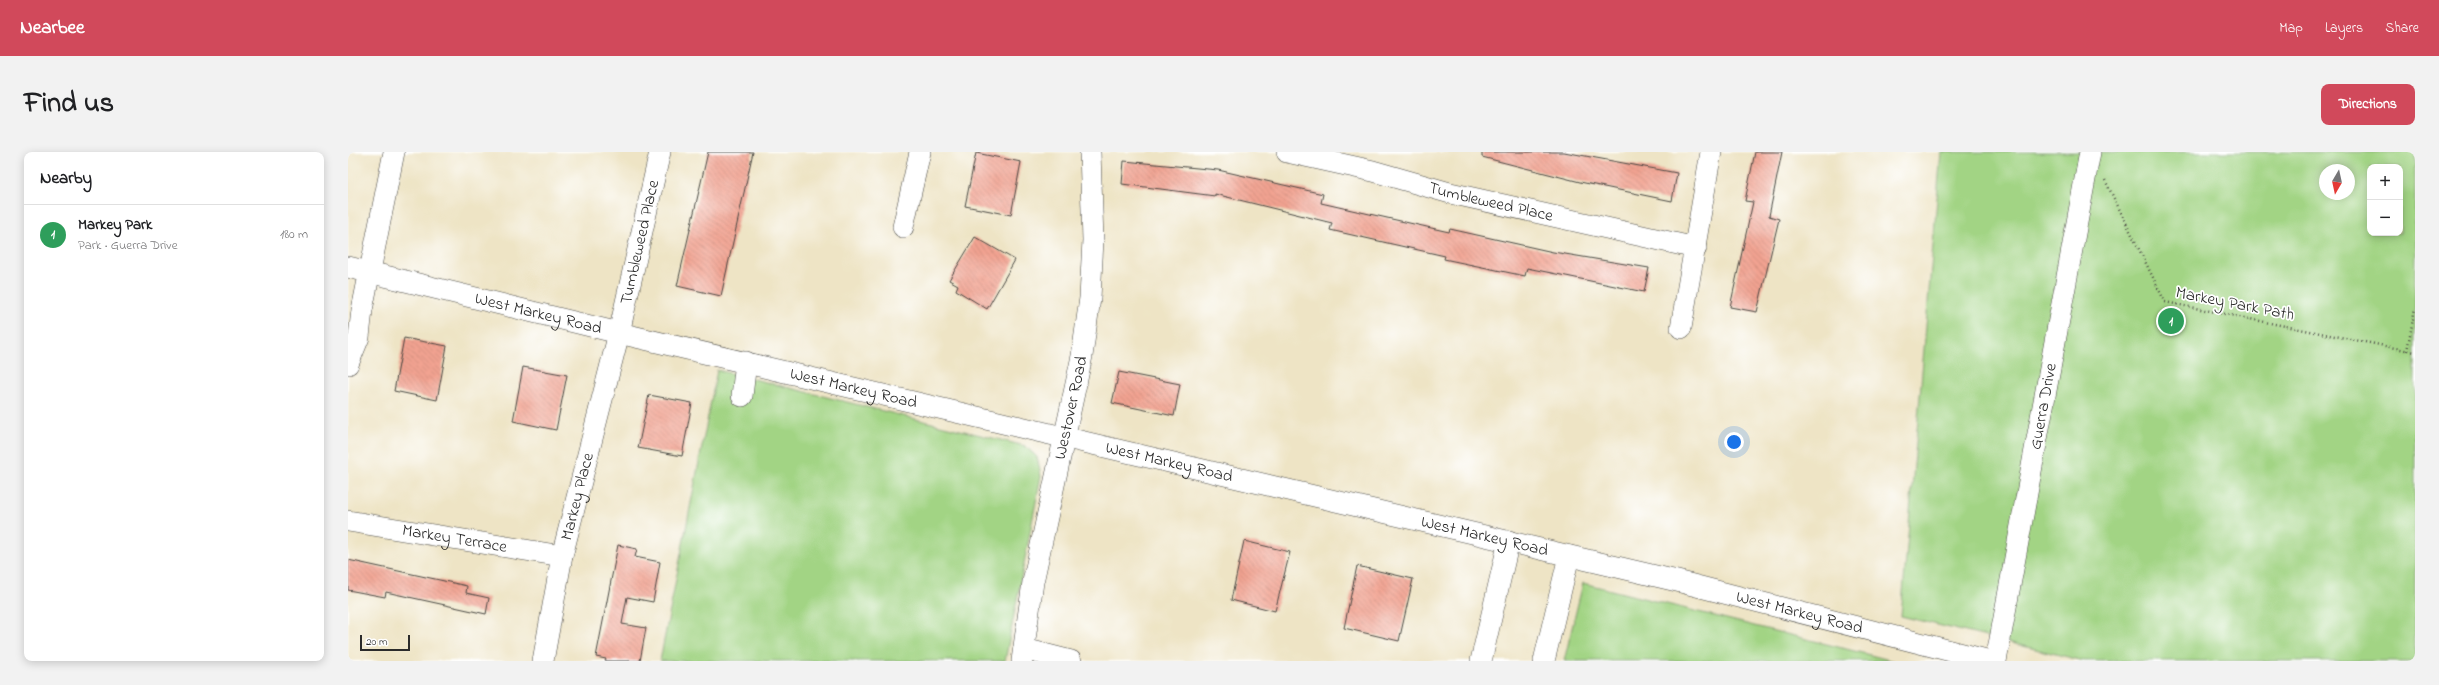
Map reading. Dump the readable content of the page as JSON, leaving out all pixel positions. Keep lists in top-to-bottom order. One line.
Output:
{"streets":{"street":["Tumbleweed Place","West Markey Road","Guerra Drive","Westover Road","Markey Place","Markey Terrace"],"path":["Markey Park Path"]},"crossings":[["Tumbleweed Place","West Markey Road"],["Tumbleweed Place","Markey Place"],["West Markey Road","Westover Road"],["West Markey Road","Markey Place"],["Markey Place","Markey Terrace"]],"scale_bar":"20 m","north":"bottom","page":{"header":"Nearbee","nav":["Map","Layers","Share"],"title":"Find us","buttons":"Directions","heading":"Nearby","map_buttons":["+","−"],"list":[{"mark":"1","name":"Markey Park","note":"Park · Guerra Drive","value":"180 m"}],"pins":"1","scale":"20 m"}}
